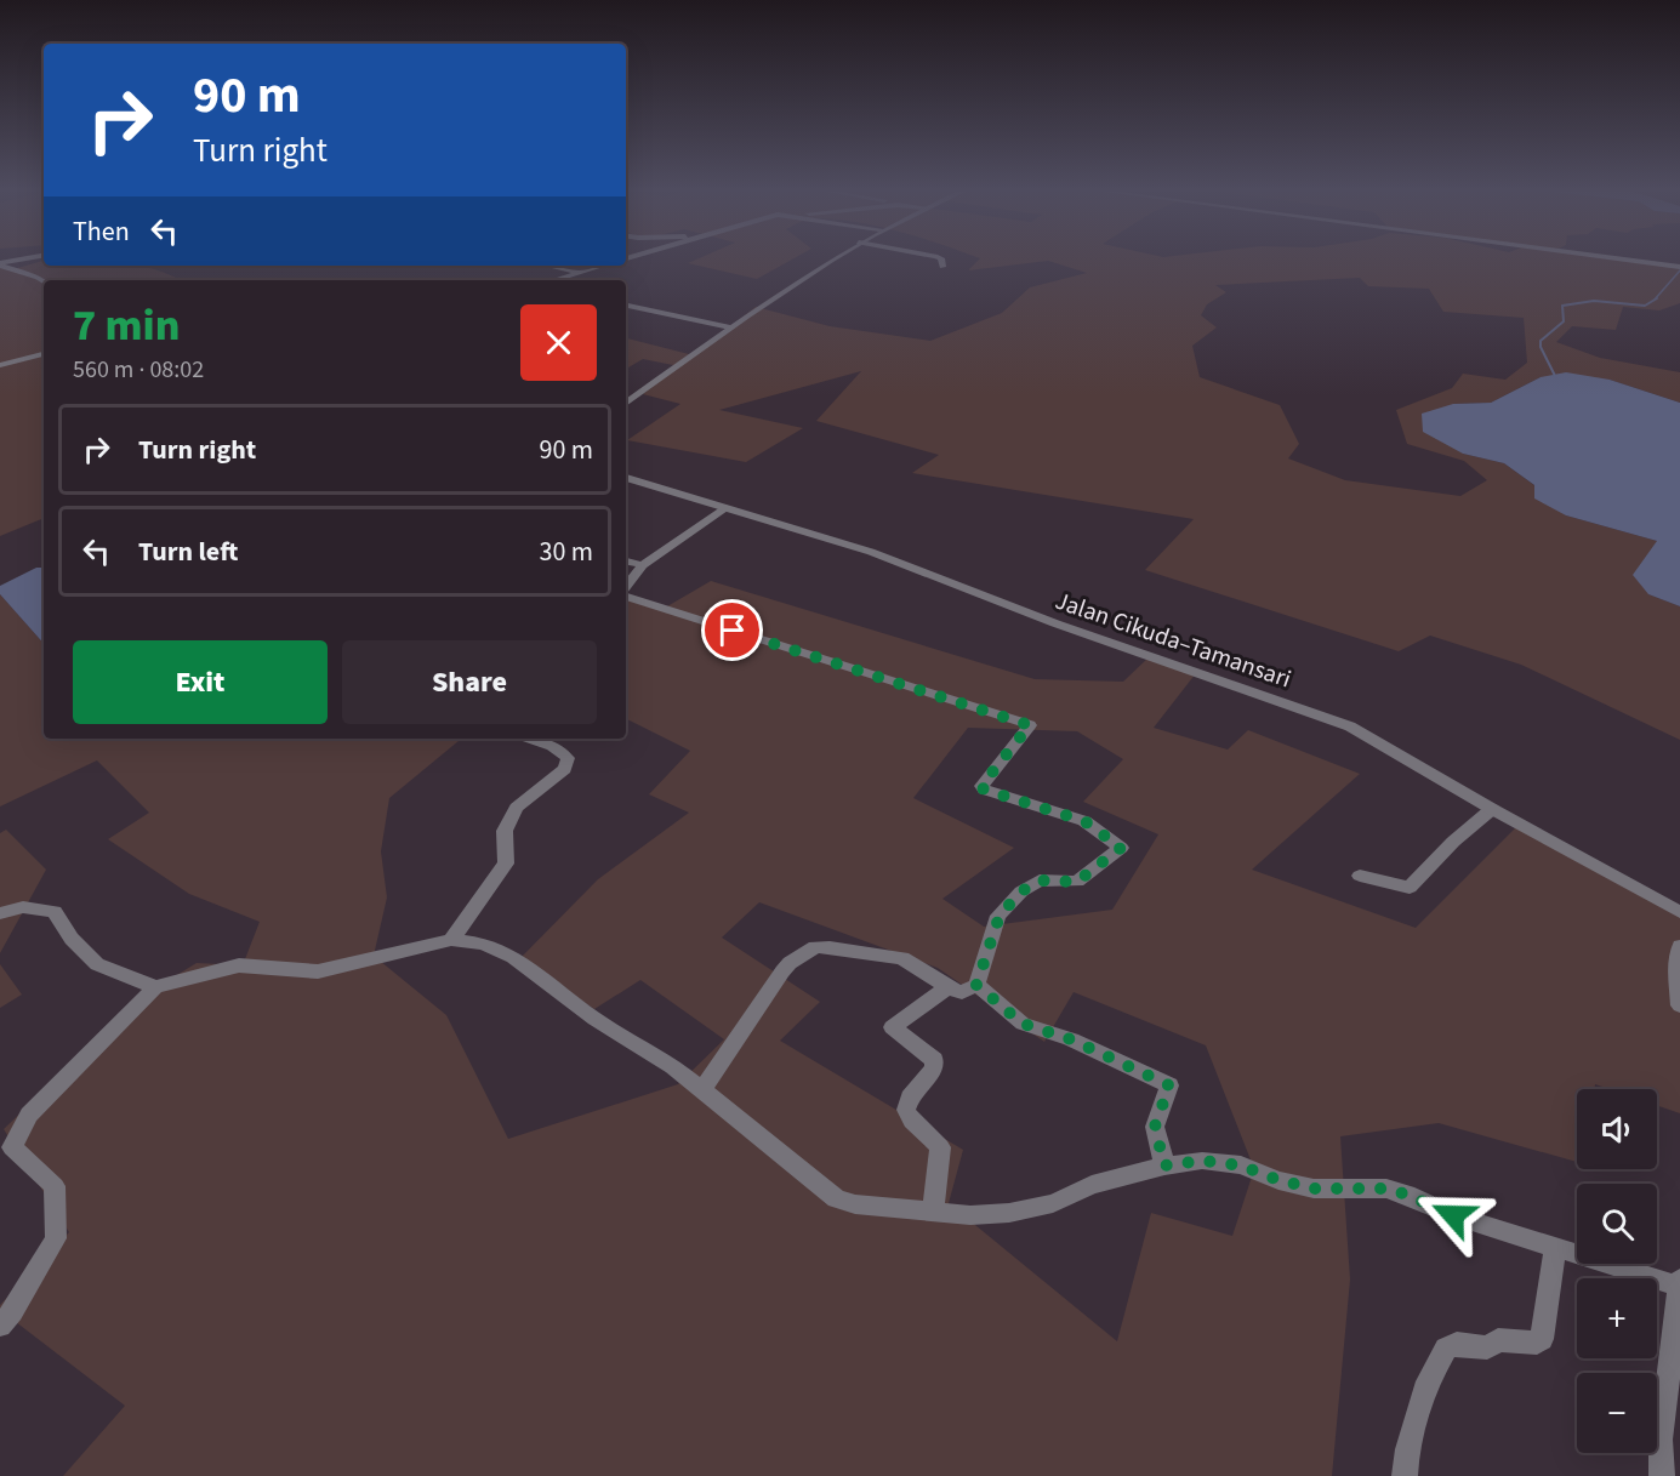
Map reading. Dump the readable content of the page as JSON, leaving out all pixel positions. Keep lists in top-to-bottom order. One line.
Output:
{"streets":{"street":["Jalan Cikuda–Tamansari"]},"page":{"turn":["90 m","Turn right"],"then":"Then","heading":["7 min","560 m · 08:02"],"list":[{"name":"Turn right","value":"90 m"},{"name":"Turn left","value":"30 m"}],"buttons":["Exit","Share"],"map_buttons":["+","−"]}}
